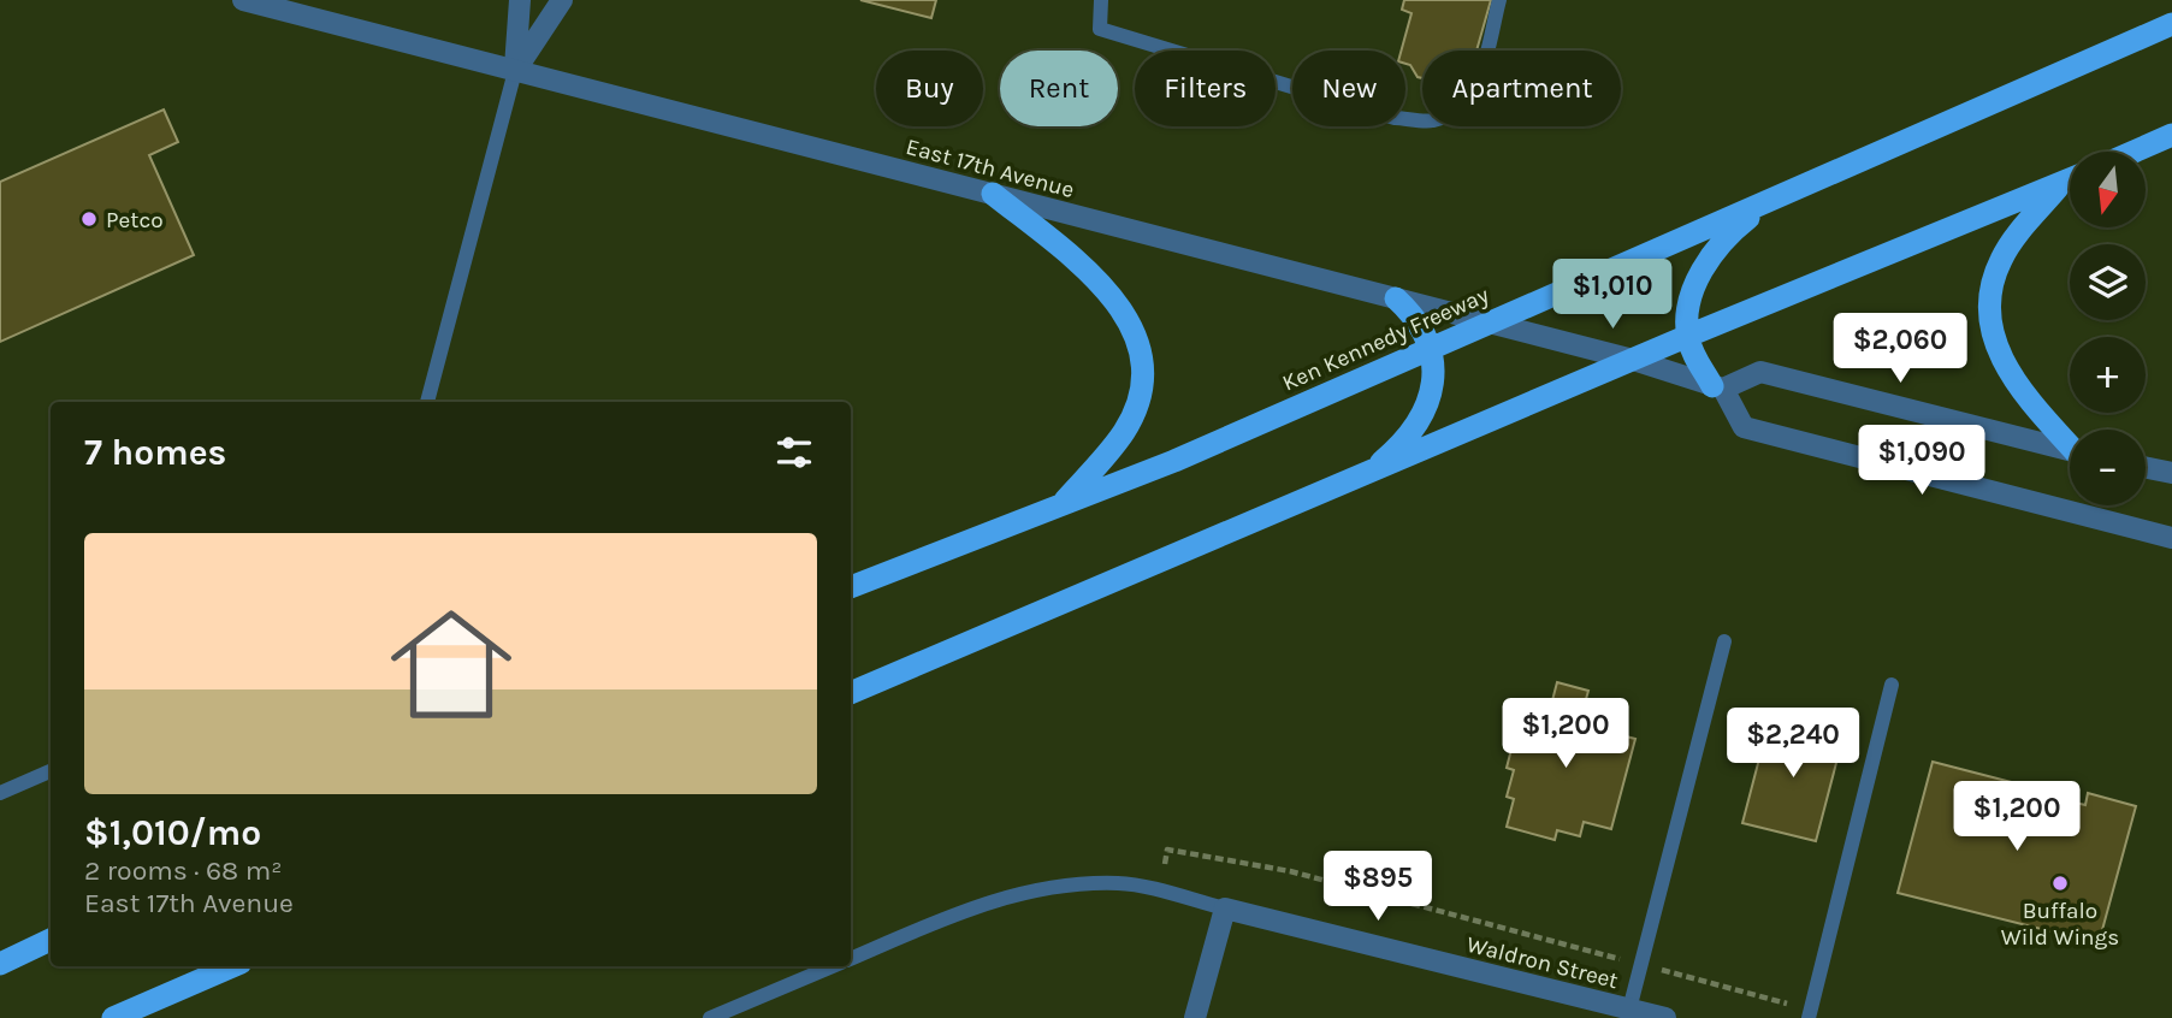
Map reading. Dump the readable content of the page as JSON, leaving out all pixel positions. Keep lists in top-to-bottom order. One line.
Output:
{"streets":{"highway":["Ken Kennedy Freeway"],"street":["East 17th Avenue","Waldron Street"]},"crossings":[["East 17th Avenue","Ken Kennedy Freeway"]],"places":["Petco","Buffalo Wild Wings"],"north":"bottom","page":{"chip":["Buy","Rent","Filters","New","Apartment"],"map_buttons":["+","−"],"price":["$1,010","$2,060","$1,090","$1,200","$2,240","$1,200","$895"],"heading":"7 homes","list":[{"name":"$1,010/mo","note":"2 rooms · 68 m² · East 17th Avenue"}]}}
